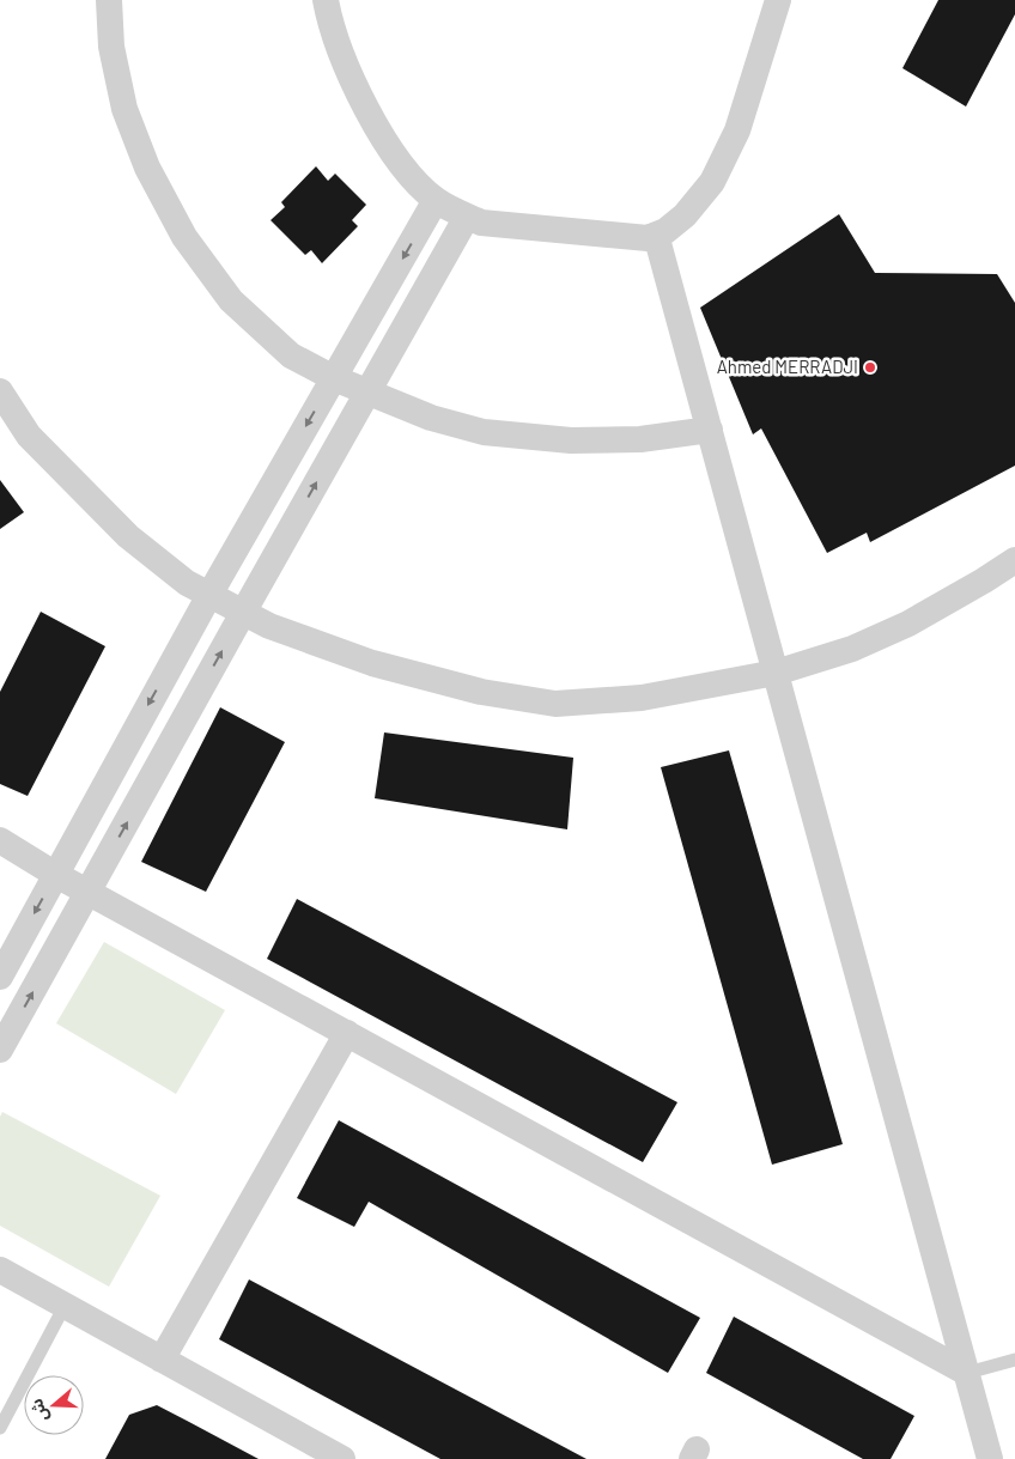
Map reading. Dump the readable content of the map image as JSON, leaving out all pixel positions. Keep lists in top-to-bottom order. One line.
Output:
{"places":["Ahmed MERRADJI"],"north":"left"}
